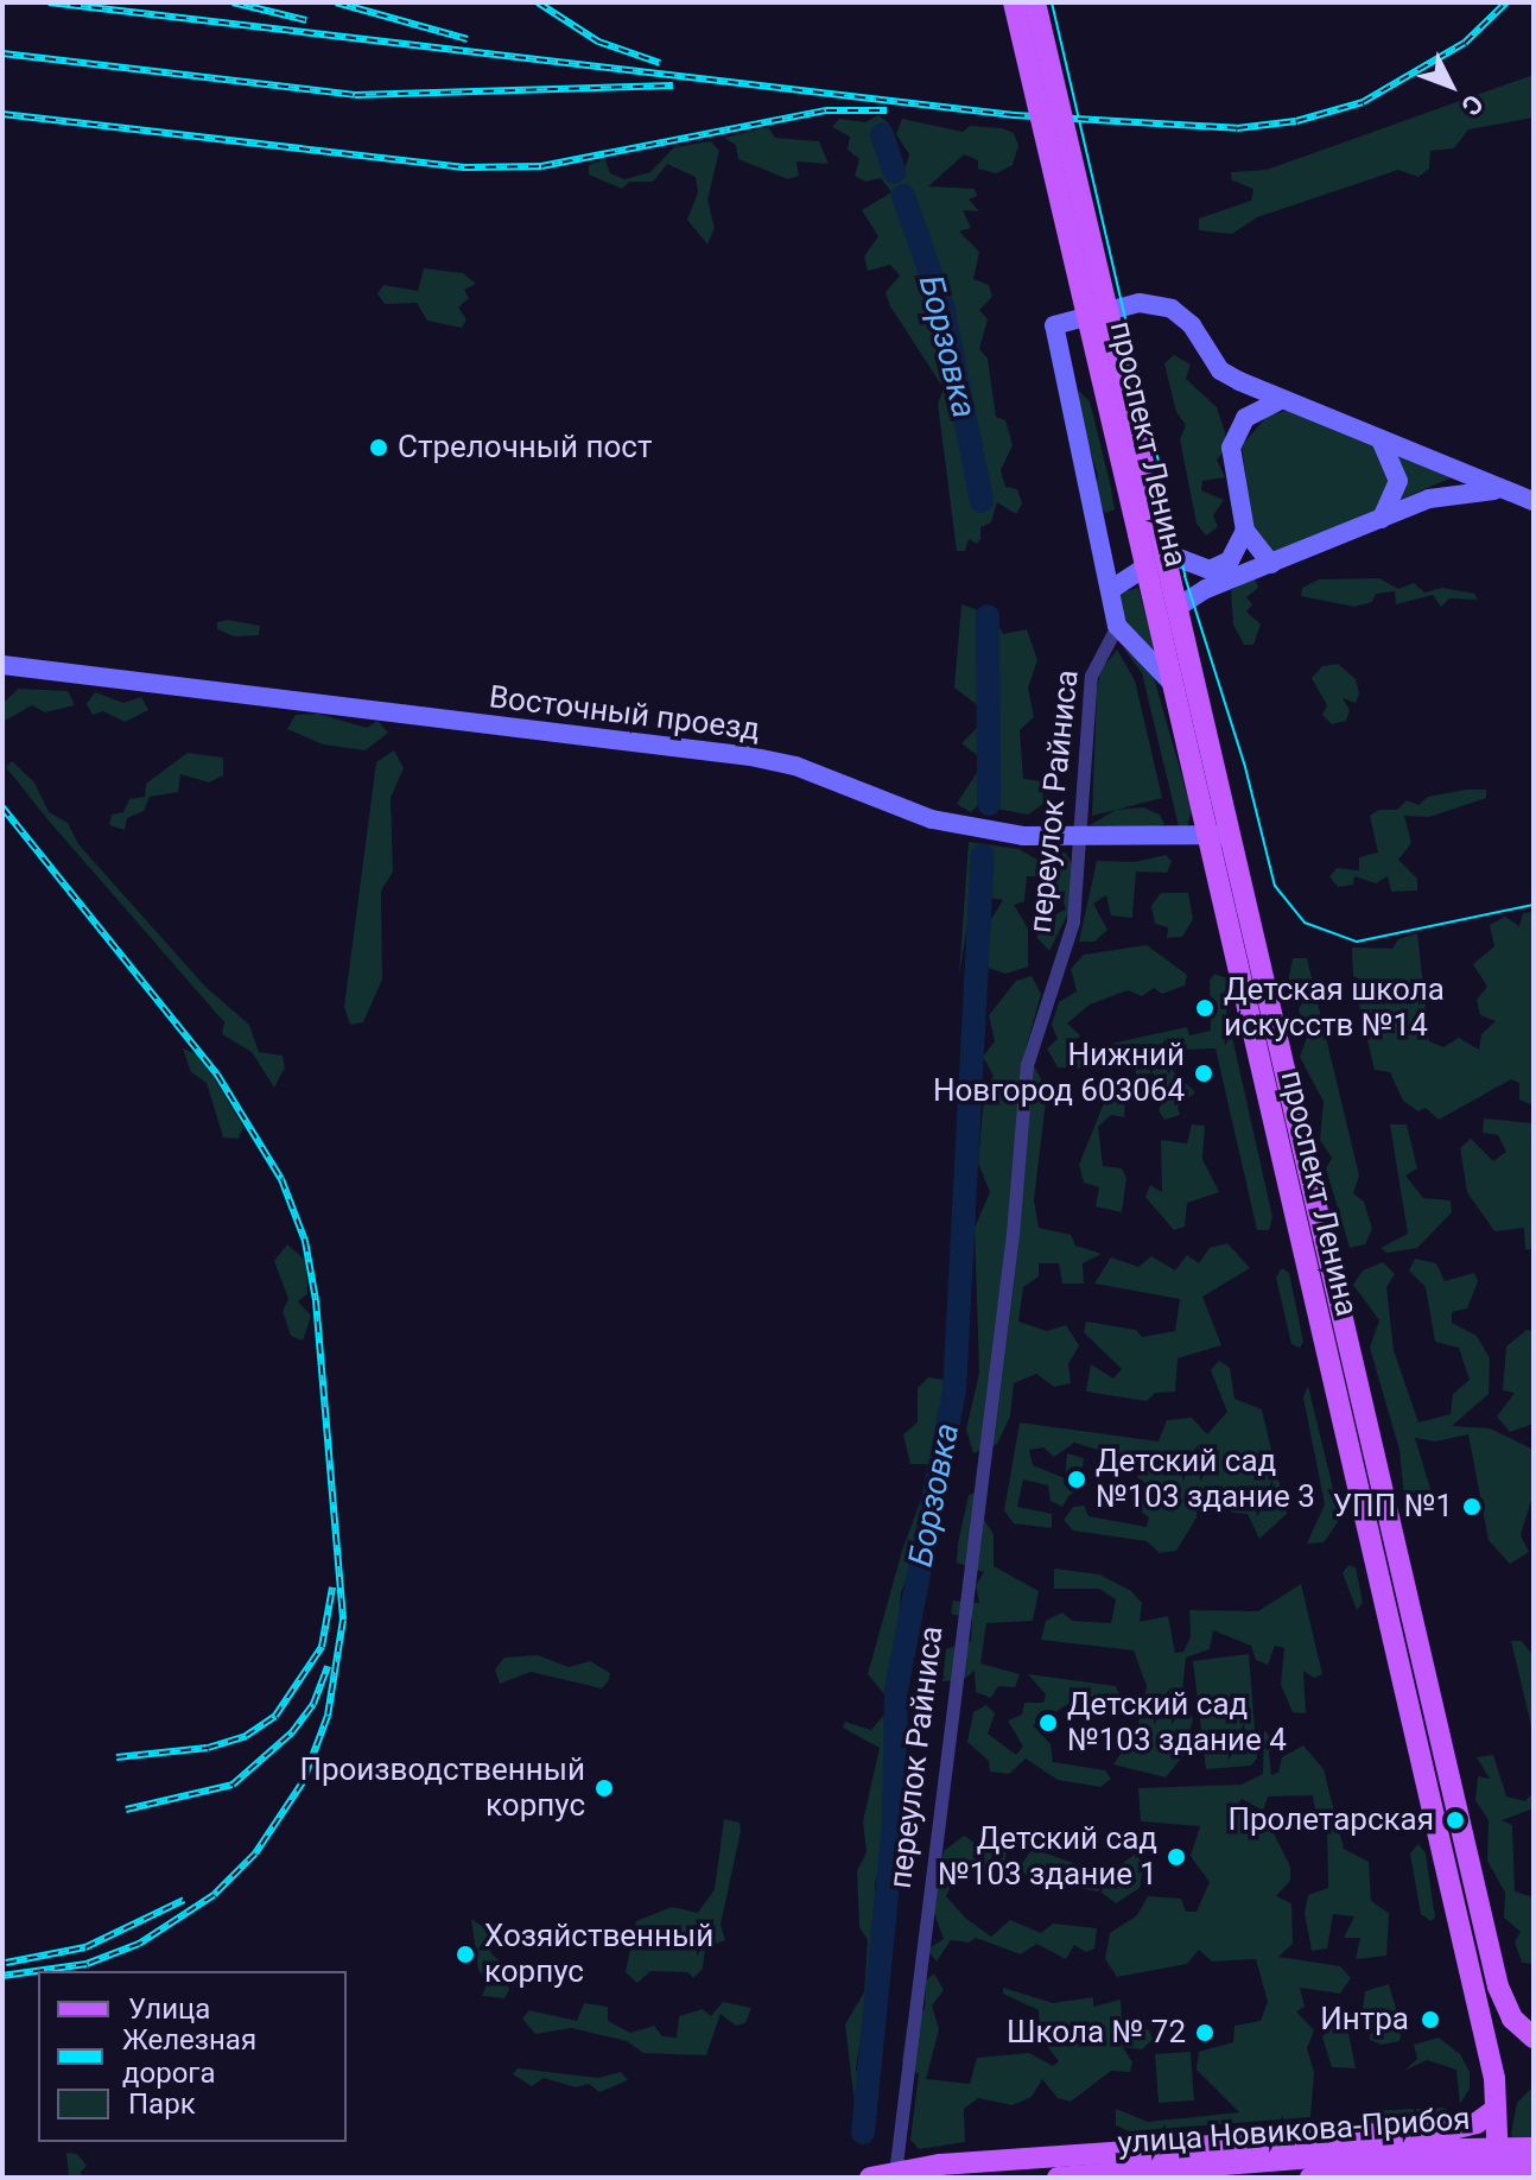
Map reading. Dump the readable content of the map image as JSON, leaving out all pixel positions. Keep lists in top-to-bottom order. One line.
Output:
{"streets":{"main road":["проспект Ленина","Восточный проезд","улица Новикова-Прибоя"],"street":["переулок Райниса"]},"crossings":[["проспект Ленина","Восточный проезд"],["Восточный проезд","переулок Райниса"]],"water":["Борзовка"],"places":["Стрелочный пост","Детская школа искусств №14","Нижний Новгород 603064","Детский сад №103 здание 3","УПП №1","Детский сад №103 здание 4","Производственный корпус","Пролетарская","Детский сад №103 здание 1","Хозяйственный корпус","Интра","Школа № 72"],"legend":["Улица","Железная дорога","Парк"],"north":"bottom right"}
